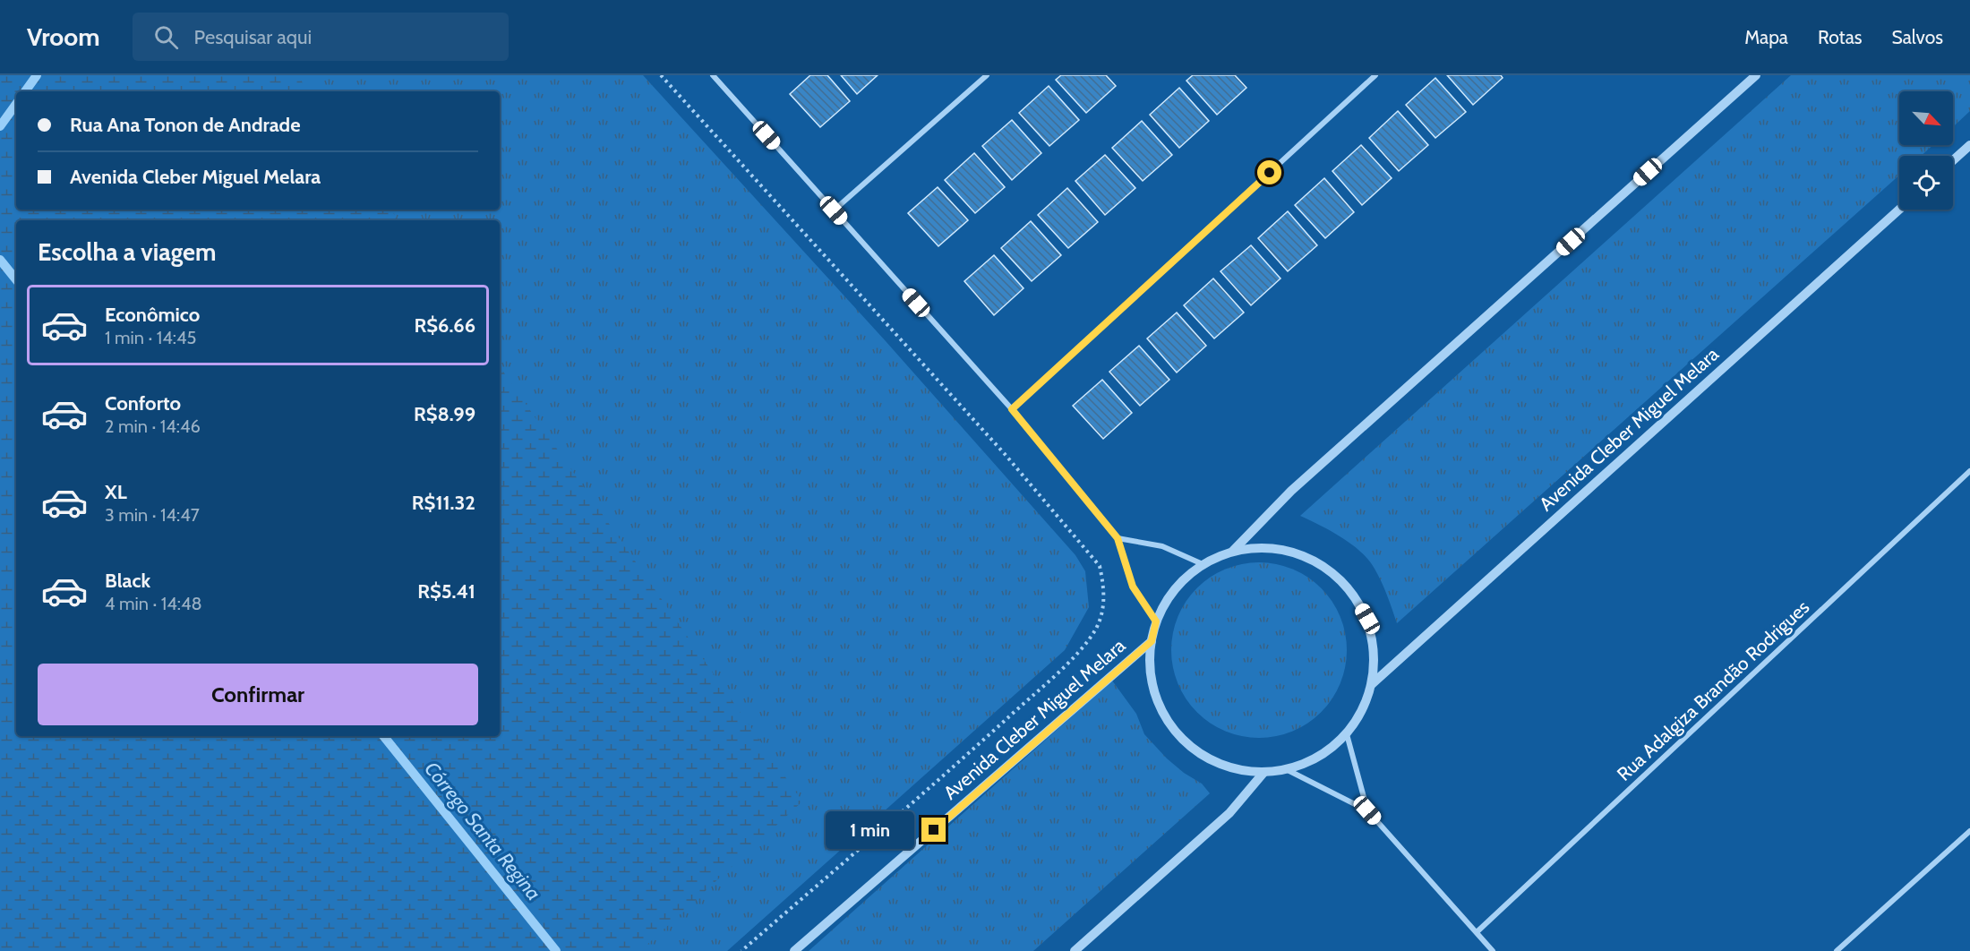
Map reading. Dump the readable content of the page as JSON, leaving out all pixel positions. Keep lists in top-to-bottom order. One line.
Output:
{"streets":{"street":["Avenida Cleber Miguel Melara","Rua Adalgiza Brandão Rodrigues"]},"water":["Córrego Santa Regina"],"north":"bottom right","page":{"header":"Vroom","search":"Pesquisar aqui","nav":["Mapa","Rotas","Salvos"],"banner":["Rua Ana Tonon de Andrade","Avenida Cleber Miguel Melara"],"heading":"Escolha a viagem","list":[{"name":"Econômico","note":"1 min · 14:45","value":"R$6.66"},{"name":"Conforto","note":"2 min · 14:46","value":"R$8.99"},{"name":"XL","note":"3 min · 14:47","value":"R$11.32"},{"name":"Black","note":"4 min · 14:48","value":"R$5.41"}],"buttons":"Confirmar","bubble":"1 min"}}
